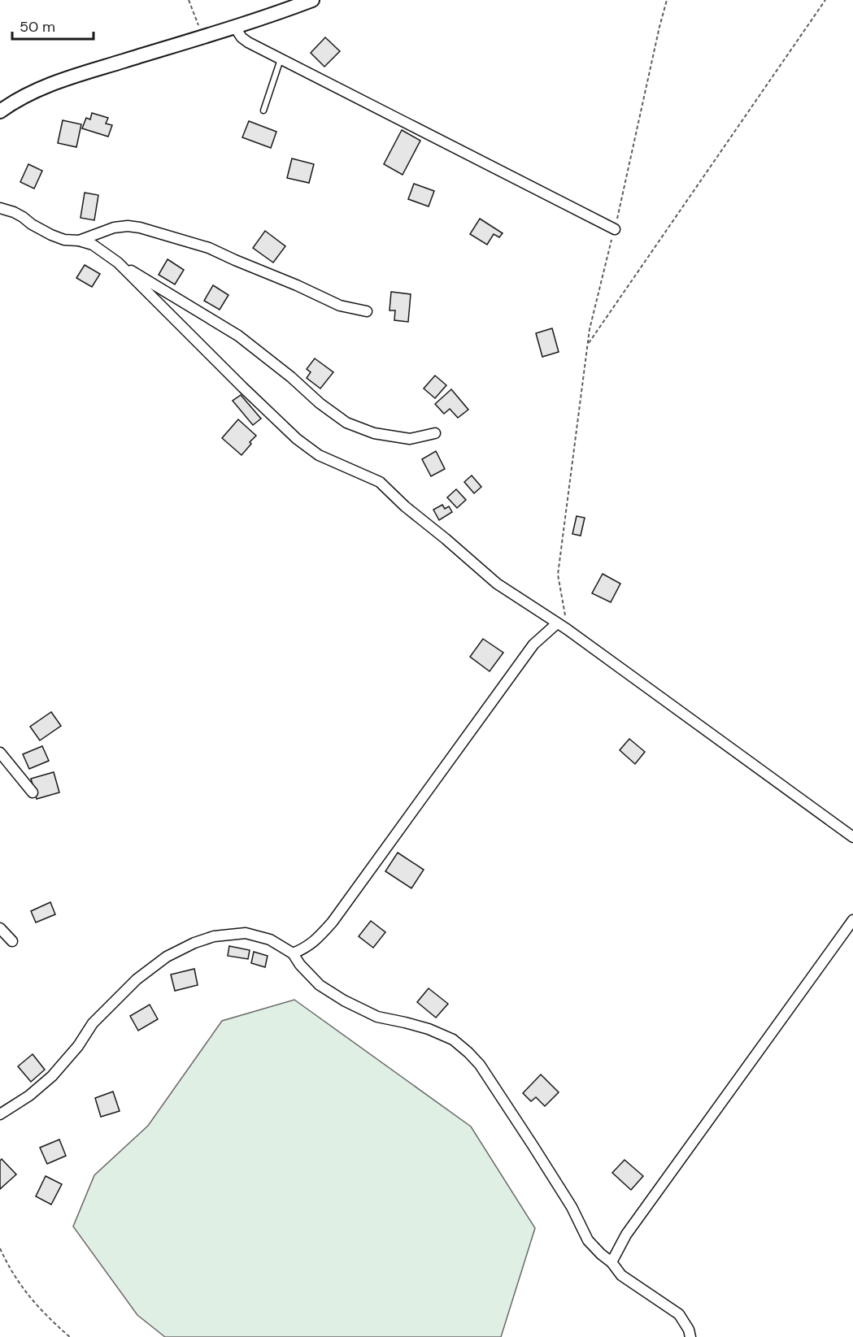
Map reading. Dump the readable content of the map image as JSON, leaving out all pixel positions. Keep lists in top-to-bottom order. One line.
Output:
{"scale_bar":"50 m"}
